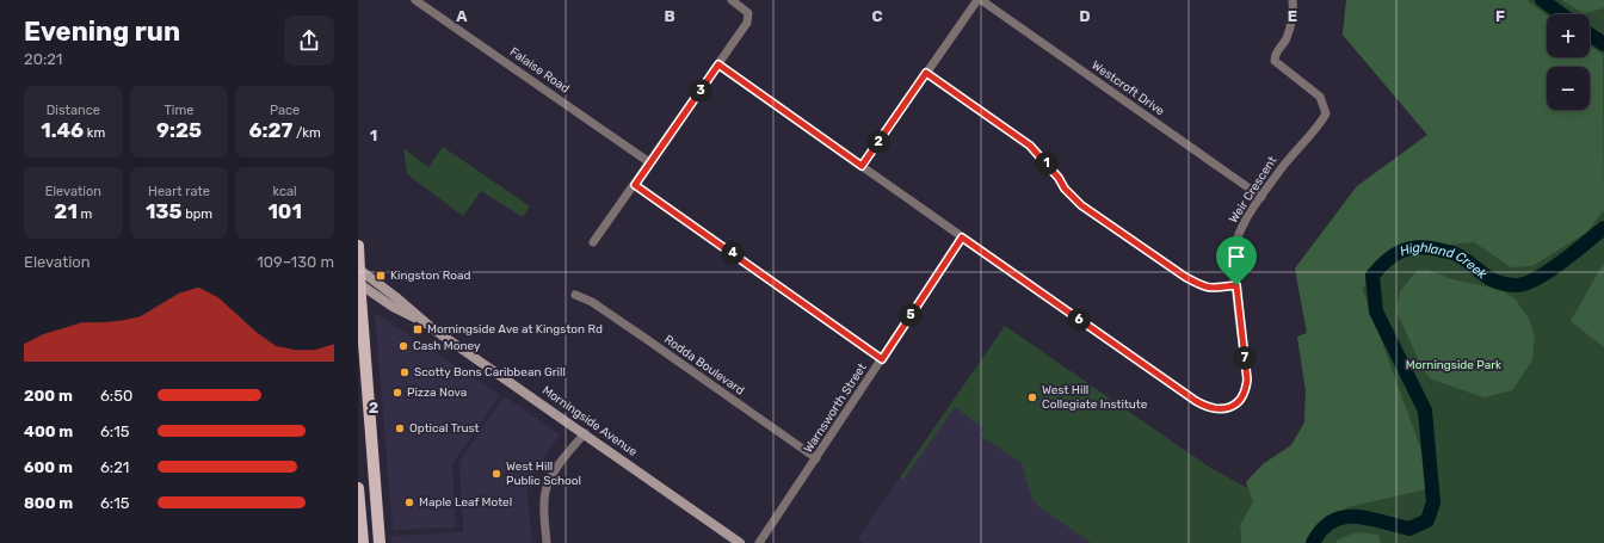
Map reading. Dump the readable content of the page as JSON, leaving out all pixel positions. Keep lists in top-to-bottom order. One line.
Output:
{"streets":{"main road":["Morningside Avenue"],"street":["Falaise Road","Westcroft Drive","Weir Crescent","Rodda Boulevard","Warnsworth Street"]},"crossings":[["Westcroft Drive","Weir Crescent"],["Weir Crescent","Warnsworth Street"],["Rodda Boulevard","Warnsworth Street"]],"water":["Highland Creek"],"parks":["Morningside Park"],"places":{"transit":["Kingston Road","Morningside Ave at Kingston Rd"],"other":["Cash Money","Scotty Bons Caribbean Grill","Pizza Nova","West Hill Collegiate Institute","Optical Trust","West Hill Public School","Maple Leaf Motel"]},"page":{"heading":["Evening run","20:21"],"map_buttons":["+","−"],"pins":["3","2","1","4","5","6","7"],"stats":[["Distance","1.46 km"],["Time","9:25"],["Pace","6:27 /km"],["Elevation","21 m"],["Heart rate","135 bpm"],["kcal","101"]],"chart":["Elevation","109–130 m"],"list":[{"name":"200 m","note":"6:50"},{"name":"400 m","note":"6:15"},{"name":"600 m","note":"6:21"},{"name":"800 m","note":"6:15"}]},"grid":{"columns":["A","B","C","D","E","F"],"rows":["1","2"]}}
